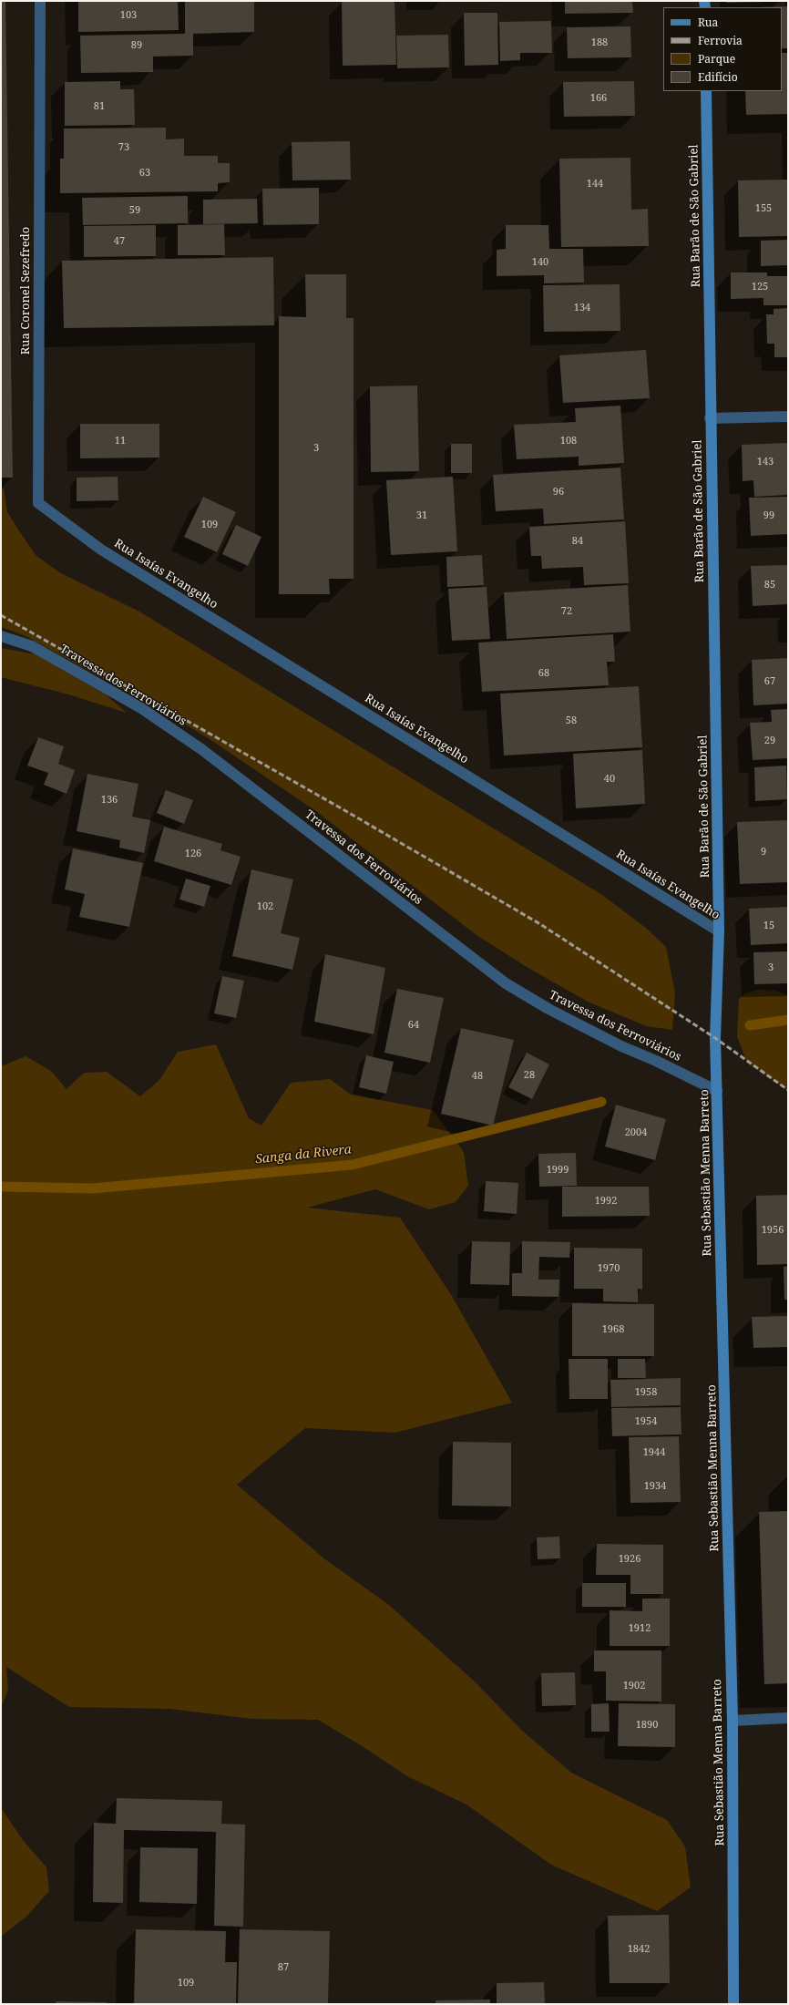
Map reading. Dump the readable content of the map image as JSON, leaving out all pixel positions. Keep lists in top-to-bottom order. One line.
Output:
{"streets":{"main road":["Rua Barão de São Gabriel","Rua Sebastião Menna Barreto"],"street":["Rua Coronel Sezefredo","Rua Isaías Evangelho","Travessa dos Ferroviários"]},"crossings":[["Rua Barão de São Gabriel","Rua Isaías Evangelho"],["Rua Barão de São Gabriel","Rua Sebastião Menna Barreto"],["Rua Coronel Sezefredo","Rua Isaías Evangelho"],["Rua Isaías Evangelho","Rua Sebastião Menna Barreto"],["Travessa dos Ferroviários","Rua Sebastião Menna Barreto"]],"water":["Sanga da Rivera"],"house_numbers":["103","188","89","166","81","73","63","144","155","59","47","140","125","134","11","108","3","143","96","31","99","109","84","85","72","68","67","58","29","40","136","9","126","102","15","3","64","28","48","2004","1999","1992","1956","1970","1968","1958","1954","1944","1934","1926","1912","1902","1890","1842","87","109"],"legend":["Rua","Ferrovia","Parque","Edifício"]}
